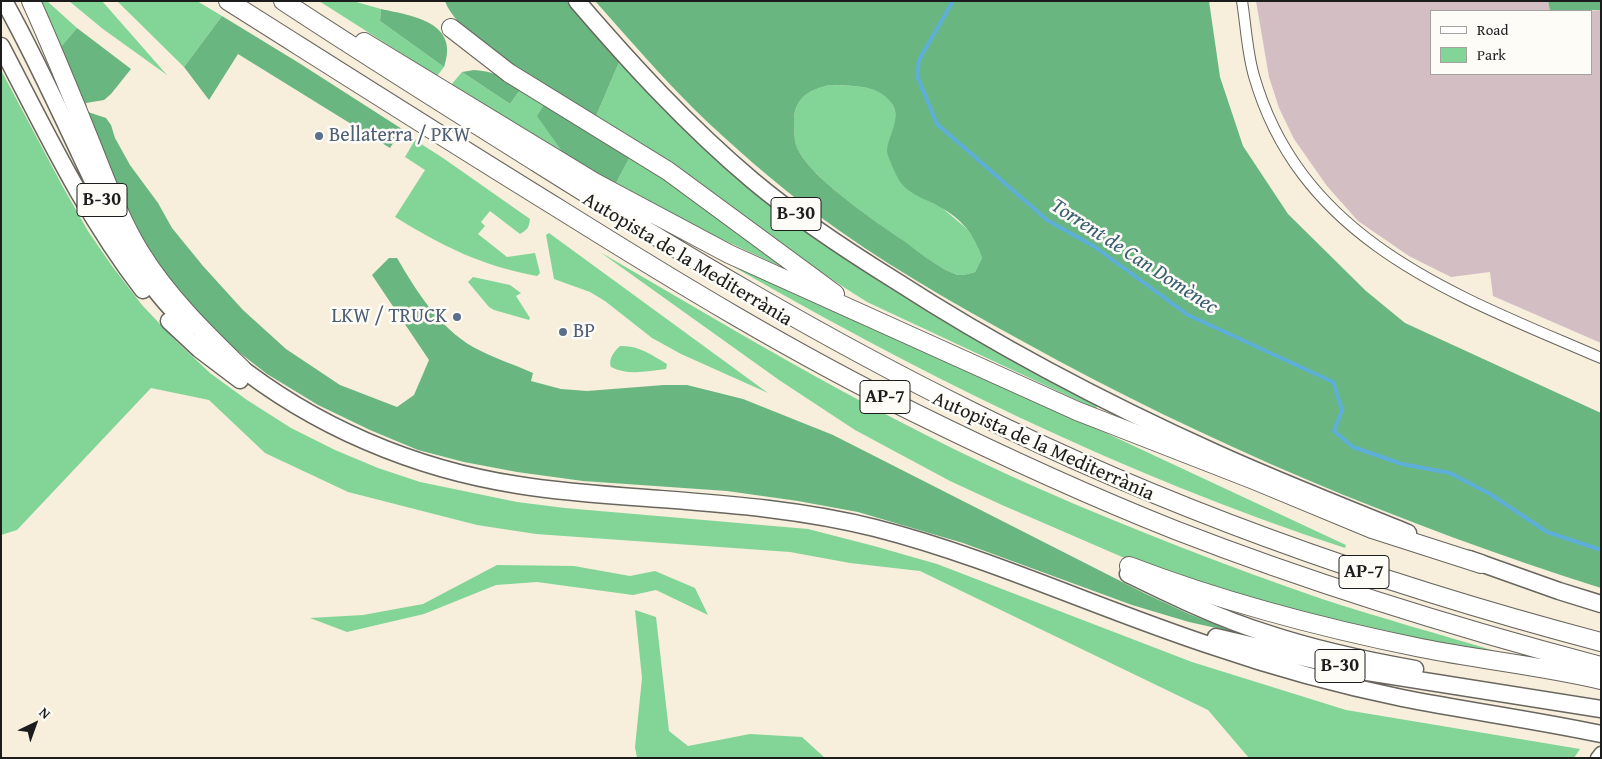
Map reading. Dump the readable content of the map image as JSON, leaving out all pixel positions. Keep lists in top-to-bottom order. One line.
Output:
{"streets":{"highway":["B-30","Autopista de la Mediterrània","AP-7"]},"water":["Torrent de Can Domènec"],"places":["Bellaterra / PKW","LKW / TRUCK","BP"],"legend":["Road","Park"],"north":"top right"}
